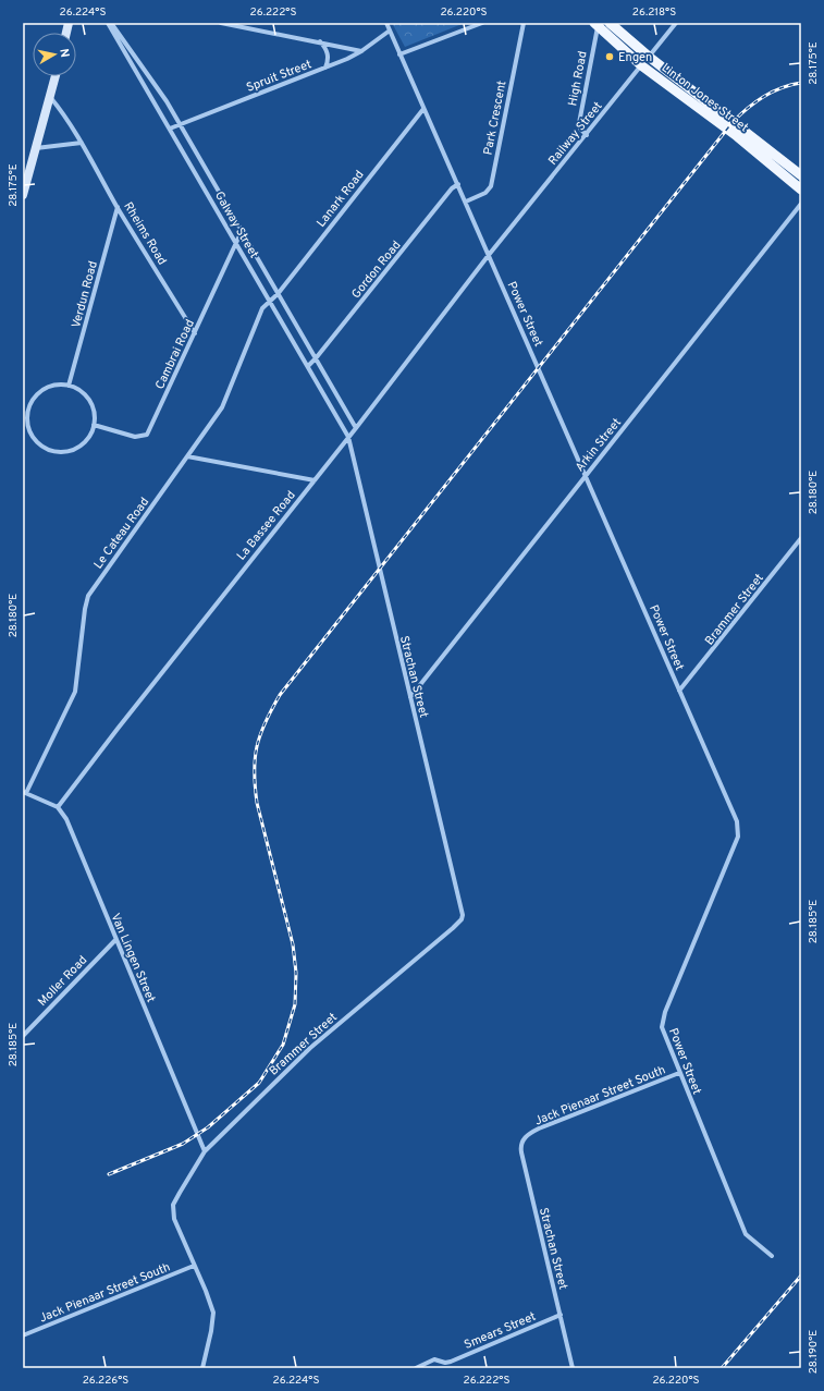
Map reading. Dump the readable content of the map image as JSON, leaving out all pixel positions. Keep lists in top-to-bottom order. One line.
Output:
{"streets":{"main road":["Linton Jones Street"],"street":["Spruit Street","High Road","Park Crescent","Railway Street","Lanark Road","Galway Street","Rheims Road","Gordon Road","Verdun Road","Power Street","Cambrai Road","Arkin Street","La Bassee Road","Le Cateau Road","Brammer Street","Strachan Street","Van Lingen Street","Moller Road","Jack Pienaar Street South","Smears Street"]},"crossings":[["Spruit Street","Galway Street"],["Spruit Street","Power Street"],["High Road","Linton Jones Street"],["High Road","Railway Street"],["Linton Jones Street","Railway Street"],["Park Crescent","Power Street"],["Railway Street","Power Street"],["Railway Street","La Bassee Road"],["Lanark Road","Galway Street"],["Lanark Road","Power Street"],["Lanark Road","Le Cateau Road"],["Galway Street","Gordon Road"],["Galway Street","Cambrai Road"],["Galway Street","La Bassee Road"],["Galway Street","Le Cateau Road"],["Galway Street","Strachan Street"],["Rheims Road","Verdun Road"],["Rheims Road","Cambrai Road"],["Gordon Road","Power Street"],["Verdun Road","Cambrai Road"],["Power Street","Arkin Street"],["Power Street","La Bassee Road"],["Power Street","Brammer Street"],["Power Street","Jack Pienaar Street South"],["Arkin Street","Strachan Street"],["La Bassee Road","Strachan Street"],["La Bassee Road","Van Lingen Street"],["Brammer Street","Strachan Street"],["Brammer Street","Van Lingen Street"],["Brammer Street","Jack Pienaar Street South"],["Strachan Street","Jack Pienaar Street South"],["Strachan Street","Smears Street"],["Van Lingen Street","Moller Road"]],"places":["Engen"],"north":"right","coordinates":["26.224°S","26.222°S","26.220°S","26.218°S","28.175°E","28.180°E","28.185°E","28.190°E","26.226°S"]}
